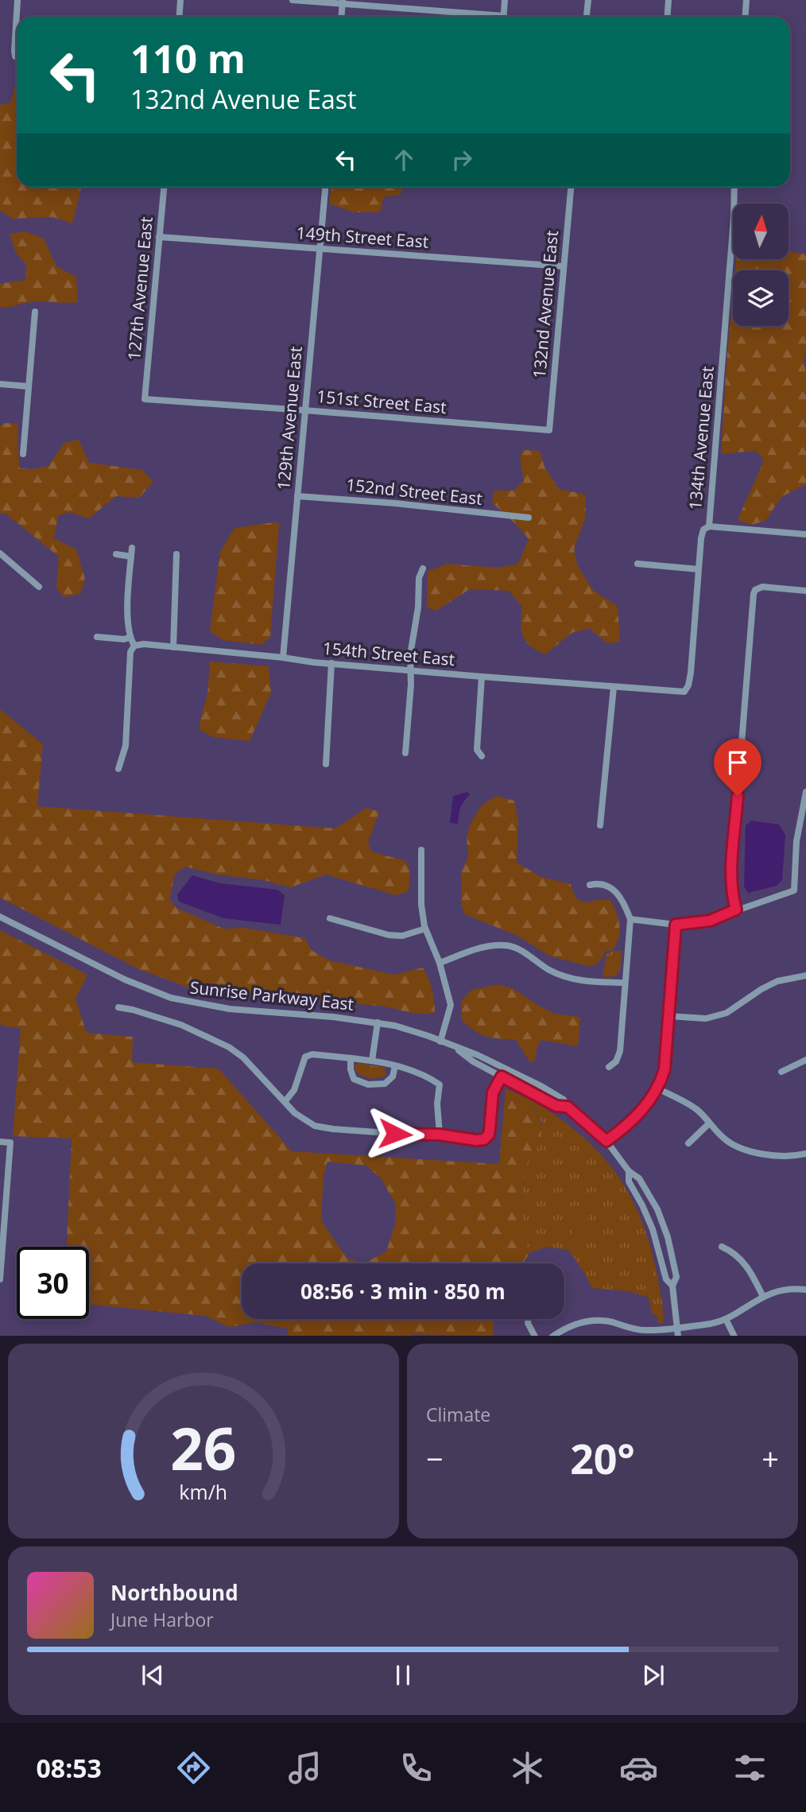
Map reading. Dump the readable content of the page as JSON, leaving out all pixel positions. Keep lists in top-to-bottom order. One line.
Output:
{"streets":{"street":["149th Street East","127th Avenue East","132nd Avenue East","151st Street East","129th Avenue East","134th Avenue East","152nd Street East","154th Street East","Sunrise Parkway East"]},"crossings":[["149th Street East","127th Avenue East"],["149th Street East","132nd Avenue East"],["149th Street East","129th Avenue East"],["127th Avenue East","151st Street East"],["132nd Avenue East","151st Street East"],["151st Street East","129th Avenue East"],["129th Avenue East","152nd Street East"],["129th Avenue East","154th Street East"],["134th Avenue East","154th Street East"]],"north":"top","page":{"turn":["110 m","132nd Avenue East"],"limit":"30","trip":"08:56 · 3 min · 850 m","tile":"Climate","heat":["−","20°","+"],"song":["Northbound","June Harbor"],"tabs":"08:53","gauge":["26","km/h"]}}
